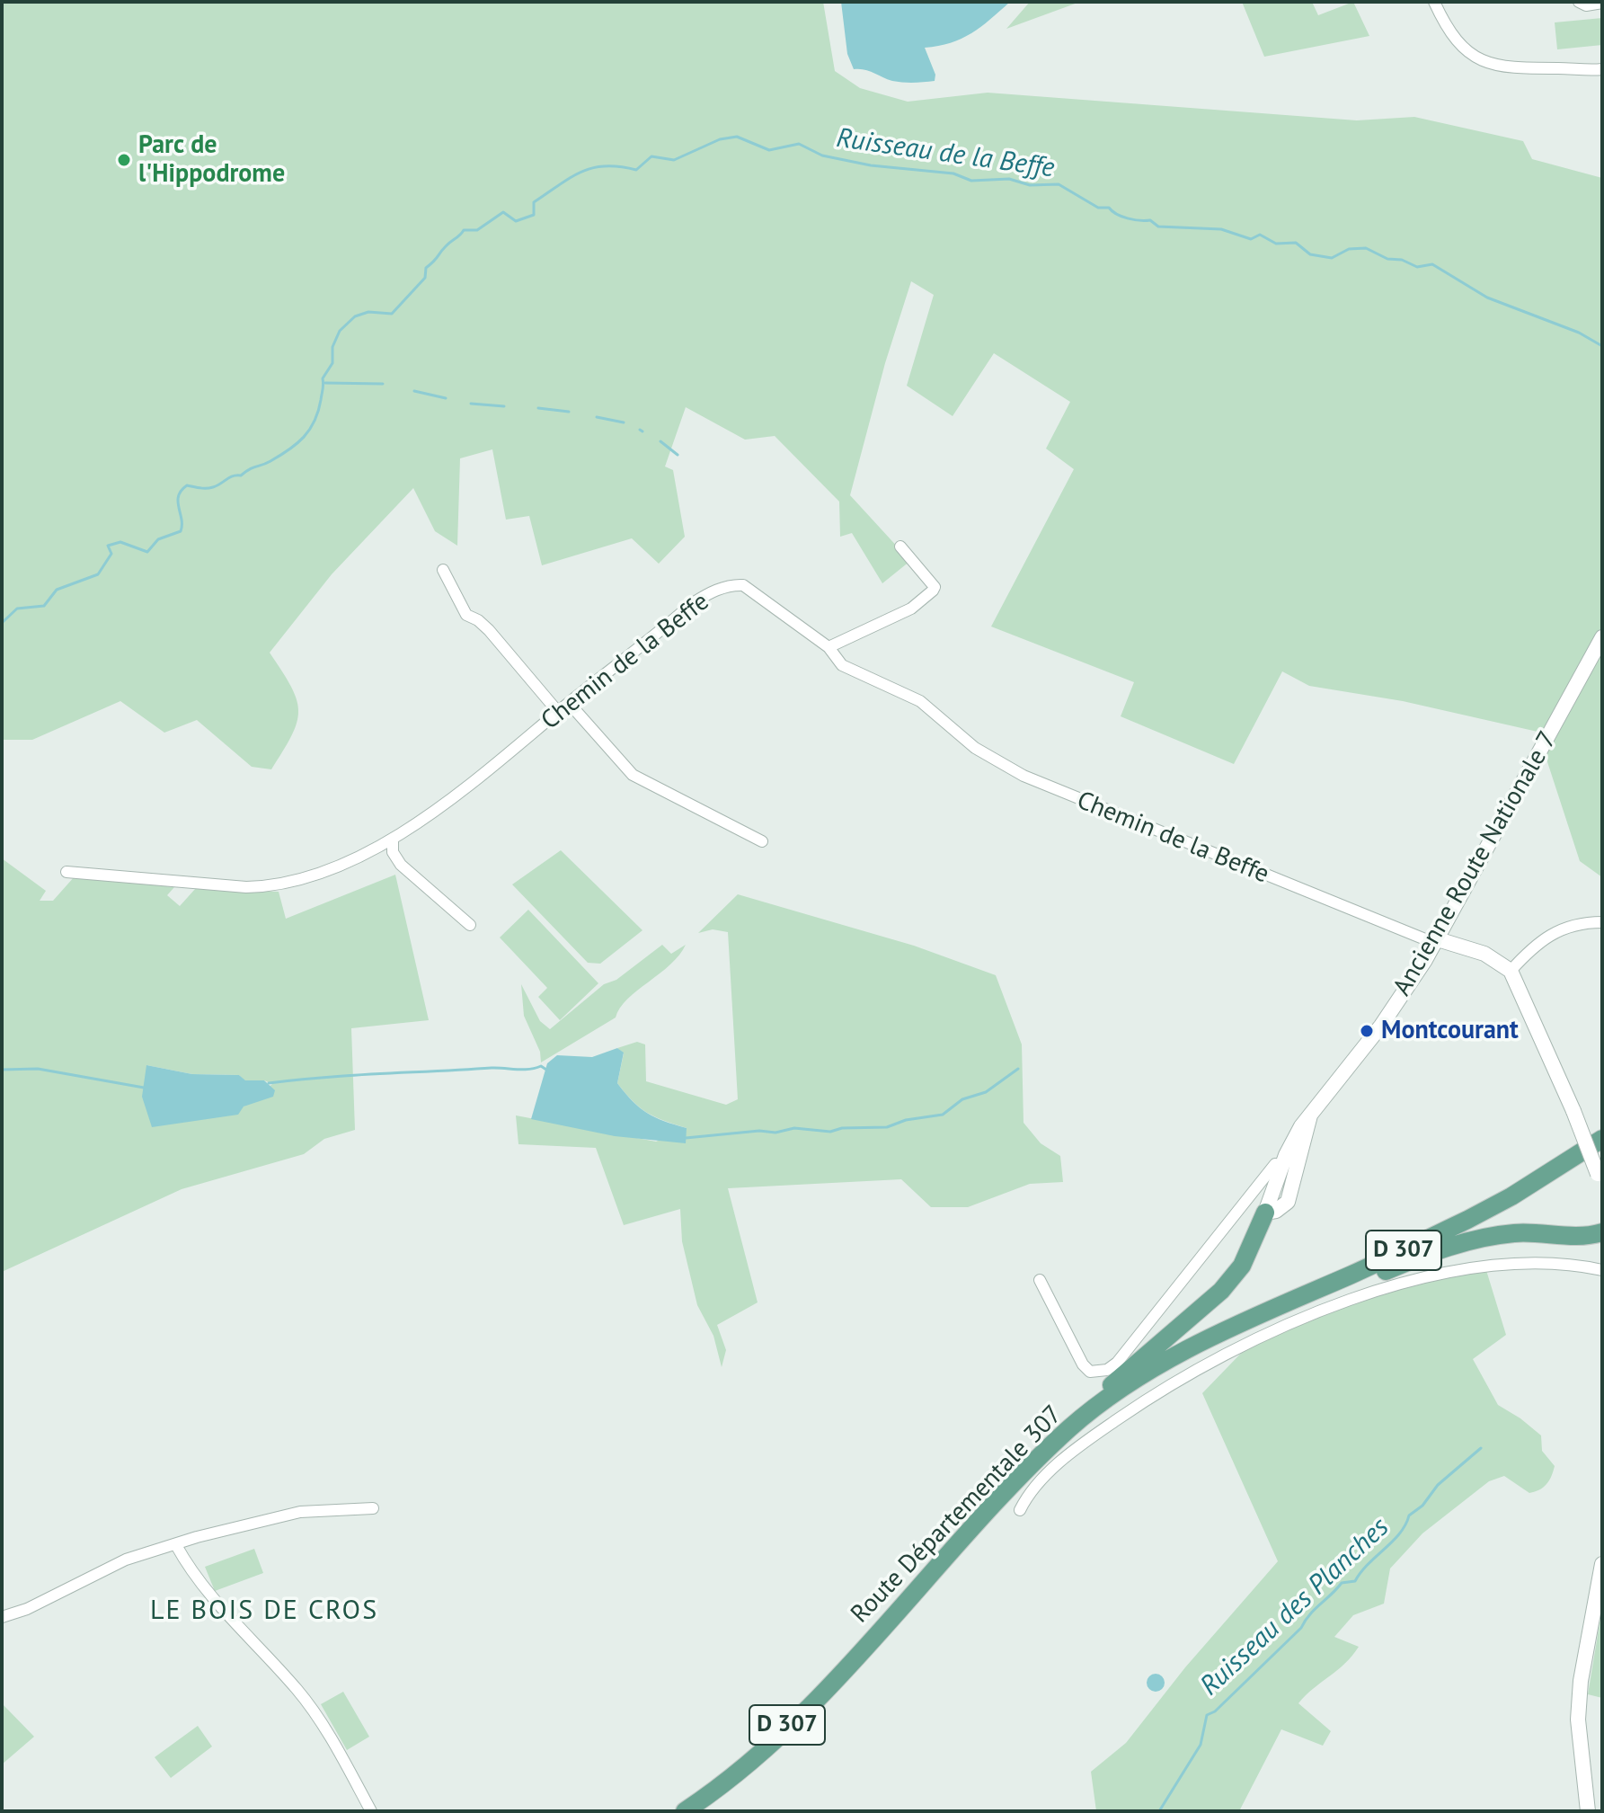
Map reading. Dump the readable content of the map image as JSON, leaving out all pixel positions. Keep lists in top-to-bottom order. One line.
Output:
{"streets":{"main road":["D 307","Route Départementale 307"],"street":["Chemin de la Beffe","Ancienne Route Nationale 7"]},"crossings":[["Chemin de la Beffe","Ancienne Route Nationale 7"]],"districts":["LE BOIS DE CROS"],"water":["Ruisseau de la Beffe","Ruisseau des Planches"],"places":["Parc de l'Hippodrome","Montcourant"]}
